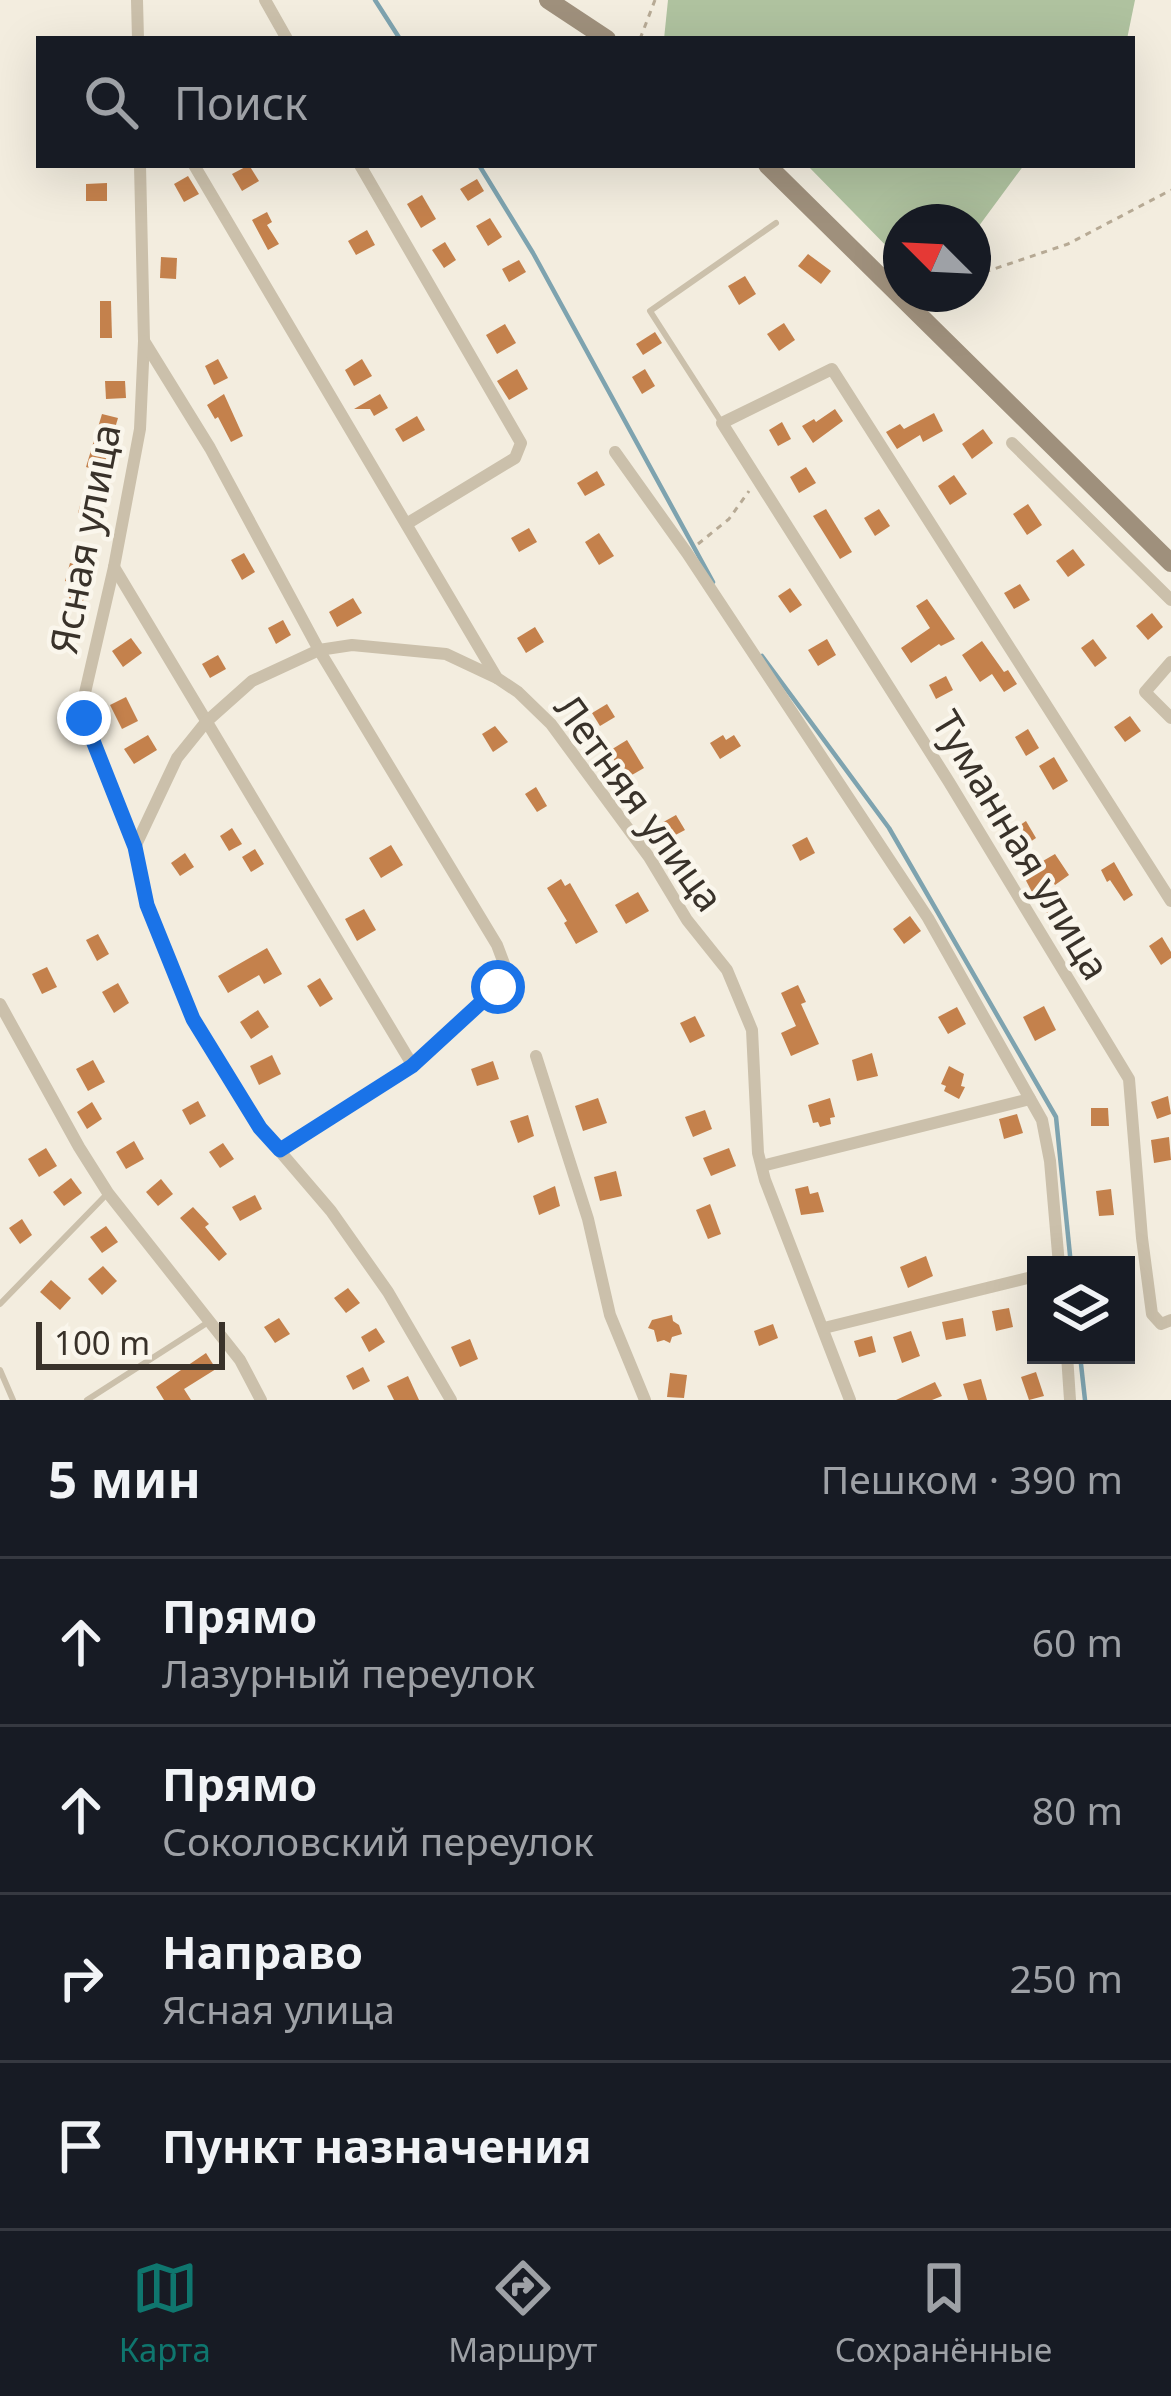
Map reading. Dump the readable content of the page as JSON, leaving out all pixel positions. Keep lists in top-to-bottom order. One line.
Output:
{"streets":{"street":["Ясная улица","Летняя улица","Туманная улица"]},"scale_bar":"100 m","north":"top left","page":{"search":"Поиск","scale":"100 m","heading":["5 мин","Пешком · 390 m"],"list":[["Прямо","Лазурный переулок","60 m"],["Прямо","Соколовский переулок","80 m"],["Направо","Ясная улица","250 m"],"Пункт назначения"],"nav":["Карта","Маршрут","Сохранённые"]}}
